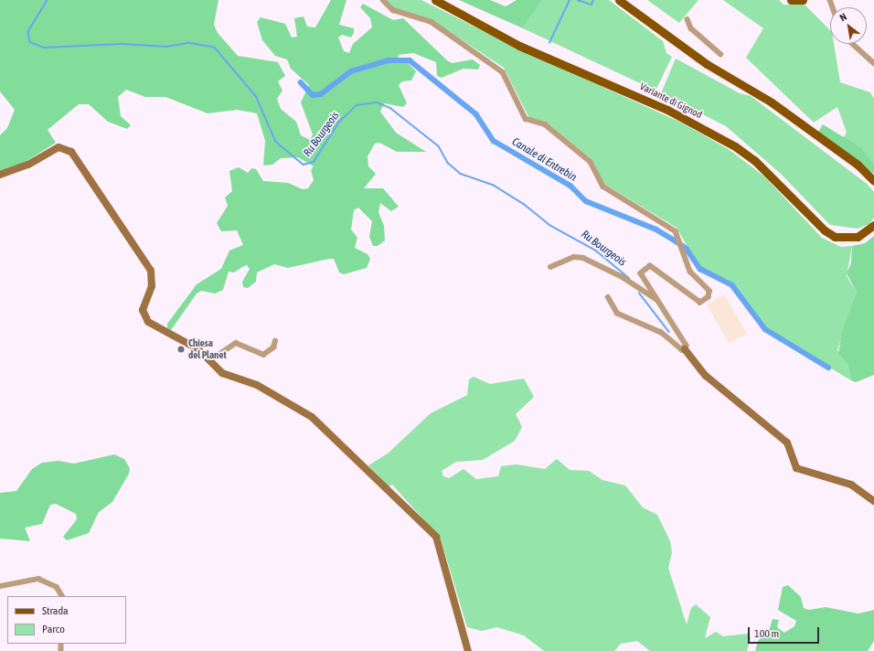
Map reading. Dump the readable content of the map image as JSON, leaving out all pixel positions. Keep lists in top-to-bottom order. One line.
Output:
{"streets":{"main road":["Variante di Gignod"]},"water":["Ru Bourgeois","Canale di Entrebin"],"places":["Chiesa del Planet"],"legend":["Strada","Parco"],"scale_bar":"100 m","north":"top left"}
